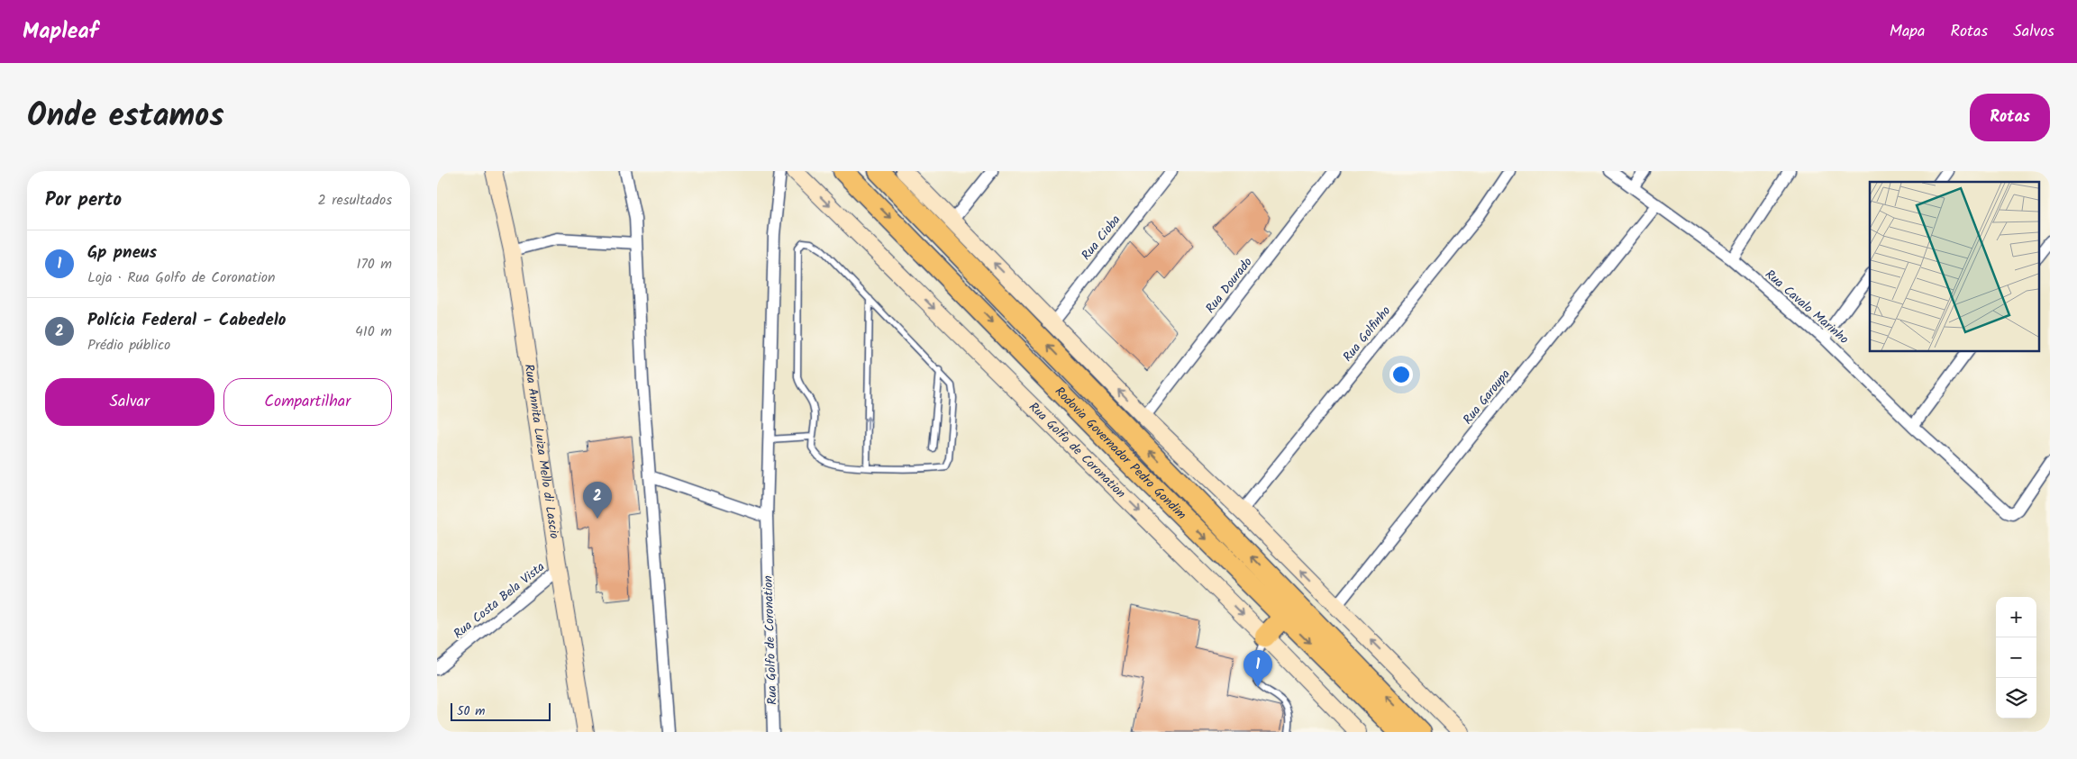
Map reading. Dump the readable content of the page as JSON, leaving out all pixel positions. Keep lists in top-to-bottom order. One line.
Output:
{"streets":{"highway":["Rodovia Governador Pedro Gondim"],"street":["Rua Cioba","Rua Dourado","Rua Cavalo Marinho","Rua Golfinho","Rua Garoupa","Rua Golfo de Coronation","Rua Annita Luiza Mello di Lascio","Rua Costa Bela Vista"]},"crossings":[["Rua Cavalo Marinho","Rua Garoupa"],["Rua Annita Luiza Mello di Lascio","Rua Costa Bela Vista"]],"scale_bar":"50 m","page":{"header":"Mapleaf","nav":["Mapa","Rotas","Salvos"],"title":"Onde estamos","buttons":["Rotas",["Salvar","Compartilhar"]],"heading":["Por perto","2 resultados"],"list":[{"mark":"1","name":"Gp pneus","note":"Loja · Rua Golfo de Coronation","value":"170 m"},{"mark":"2","name":"Polícia Federal - Cabedelo","note":"Prédio público","value":"410 m"}],"pins":["2","1"],"map_buttons":["+","−"],"scale":"50 m"}}
